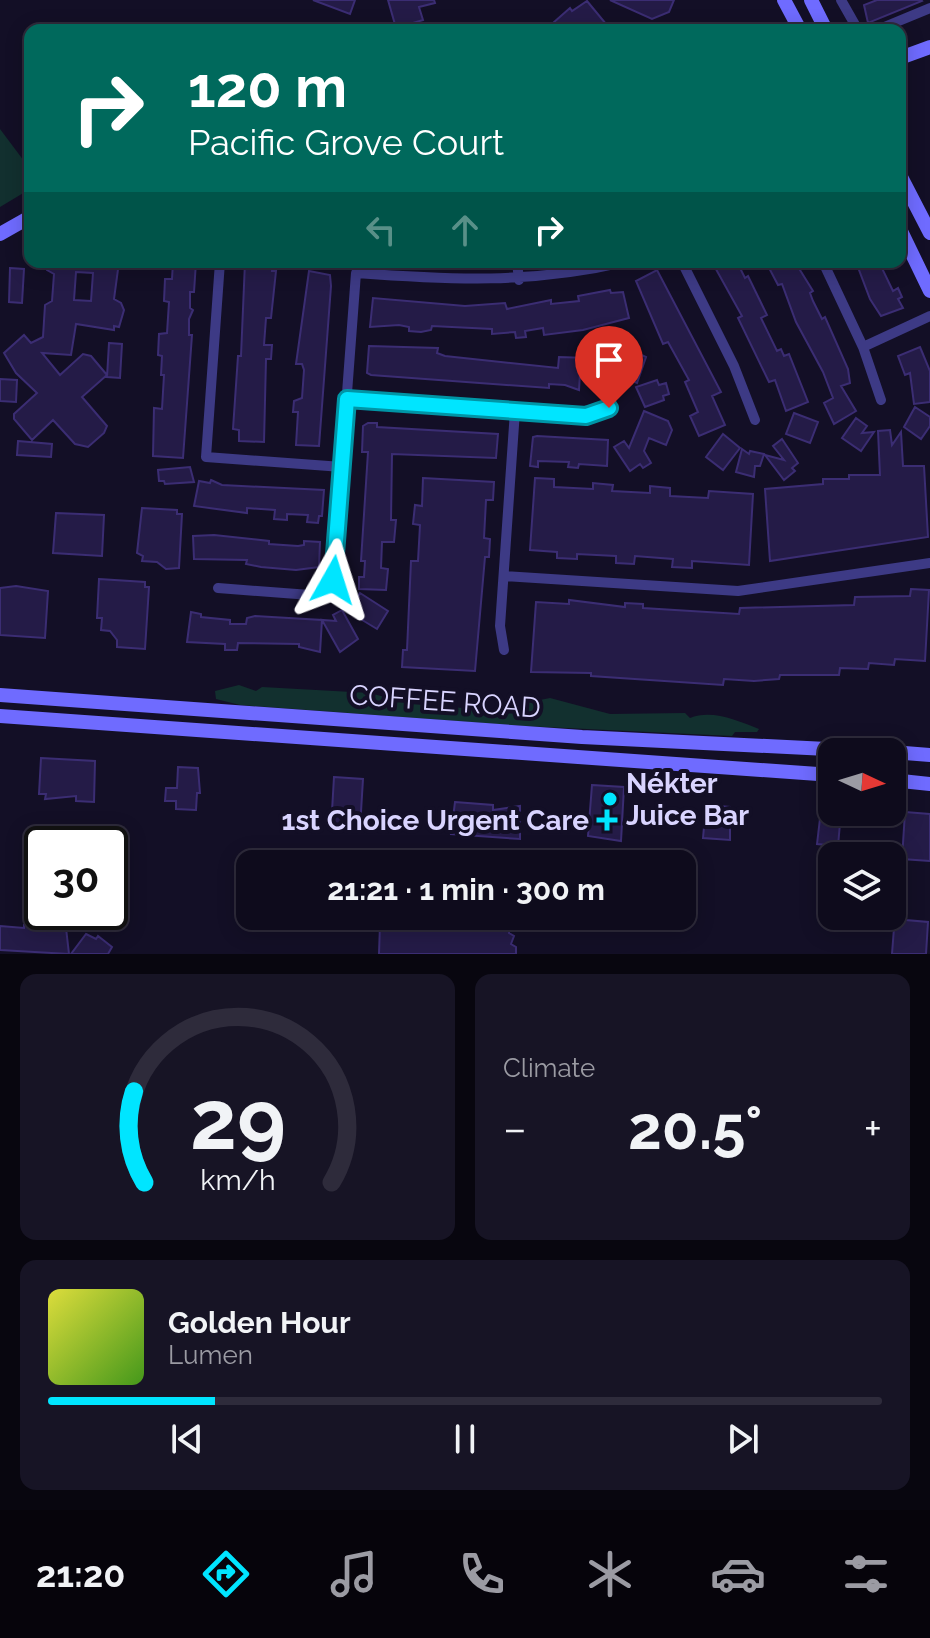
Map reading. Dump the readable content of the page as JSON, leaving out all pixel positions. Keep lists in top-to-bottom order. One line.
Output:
{"streets":{"main road":["COFFEE ROAD"]},"places":{"other":["Nékter Juice Bar"],"health":["1st Choice Urgent Care"]},"north":"right","page":{"turn":["120 m","Pacific Grove Court"],"limit":"30","trip":"21:21 · 1 min · 300 m","tile":"Climate","heat":["−","20.5°","+"],"song":["Golden Hour","Lumen"],"tabs":"21:20","gauge":["29","km/h"]}}
